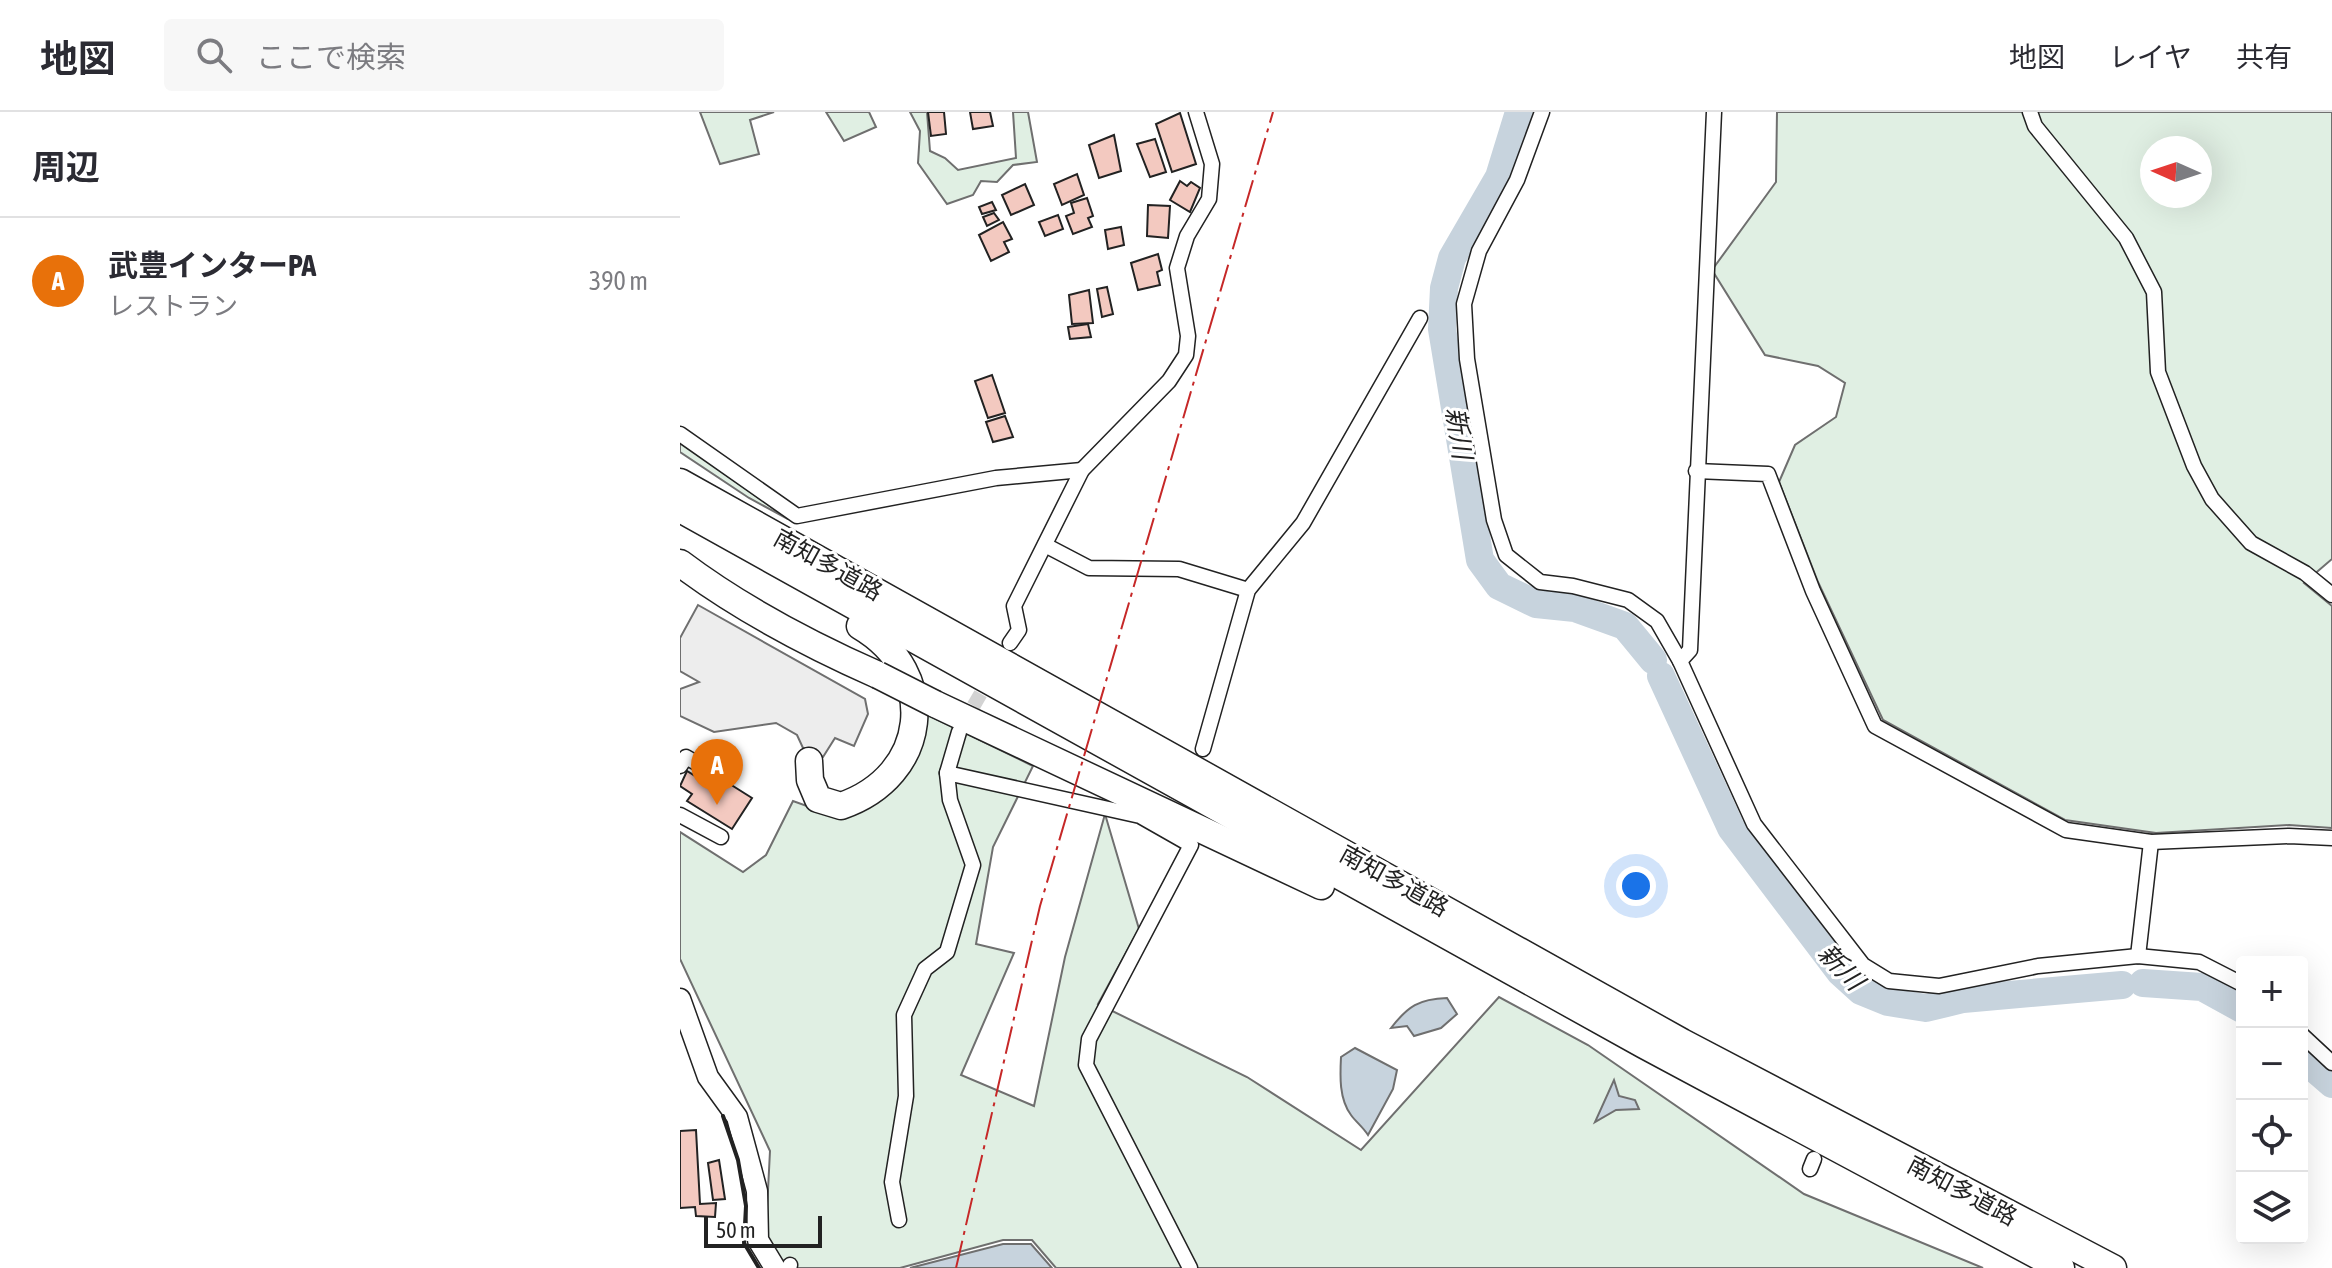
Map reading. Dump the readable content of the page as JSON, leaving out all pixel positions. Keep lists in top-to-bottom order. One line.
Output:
{"streets":{"highway":["南知多道路"]},"water":["新川"],"scale_bar":"50 m","north":"left","page":{"header":"地図","search":"ここで検索","nav":["地図","レイヤ","共有"],"heading":"周辺","list":[{"mark":"A","name":"武豊インターPA","note":"レストラン","value":"390 m"}],"pins":"A","map_buttons":["+","−"],"scale":"50 m"}}
